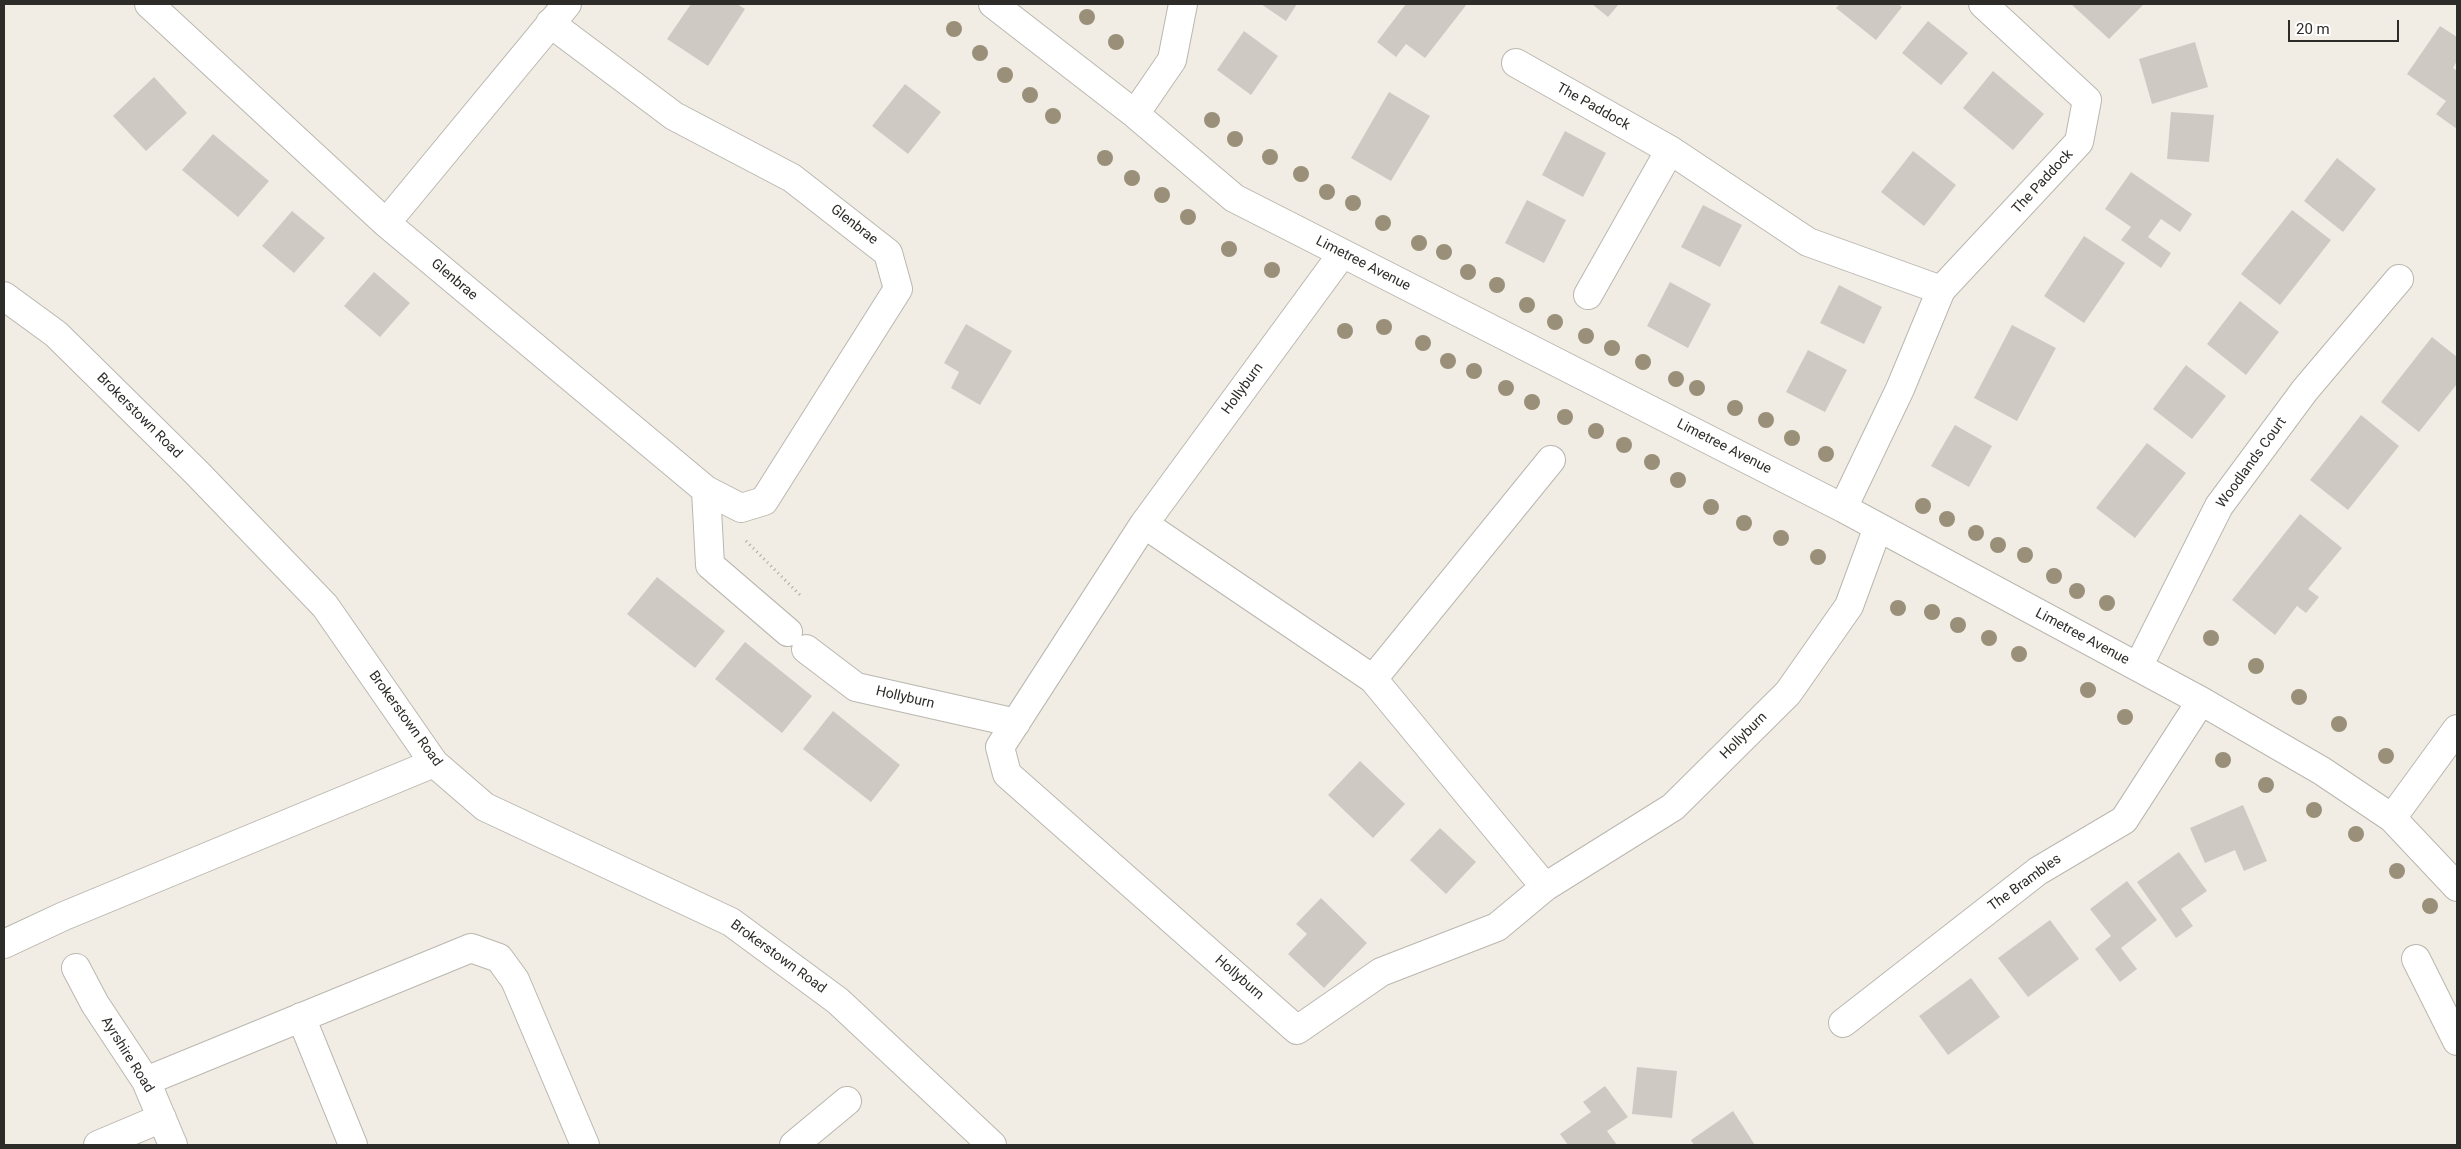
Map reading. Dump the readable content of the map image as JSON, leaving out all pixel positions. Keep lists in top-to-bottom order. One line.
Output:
{"streets":{"street":["The Paddock","Glenbrae","Limetree Avenue","Hollyburn","Brokerstown Road","Woodlands Court","The Brambles","Ayrshire Road"]},"crossings":[["The Paddock","Limetree Avenue"],["Glenbrae","Hollyburn"],["Limetree Avenue","Hollyburn"],["Limetree Avenue","Woodlands Court"],["Limetree Avenue","The Brambles"]],"scale_bar":"20 m"}
